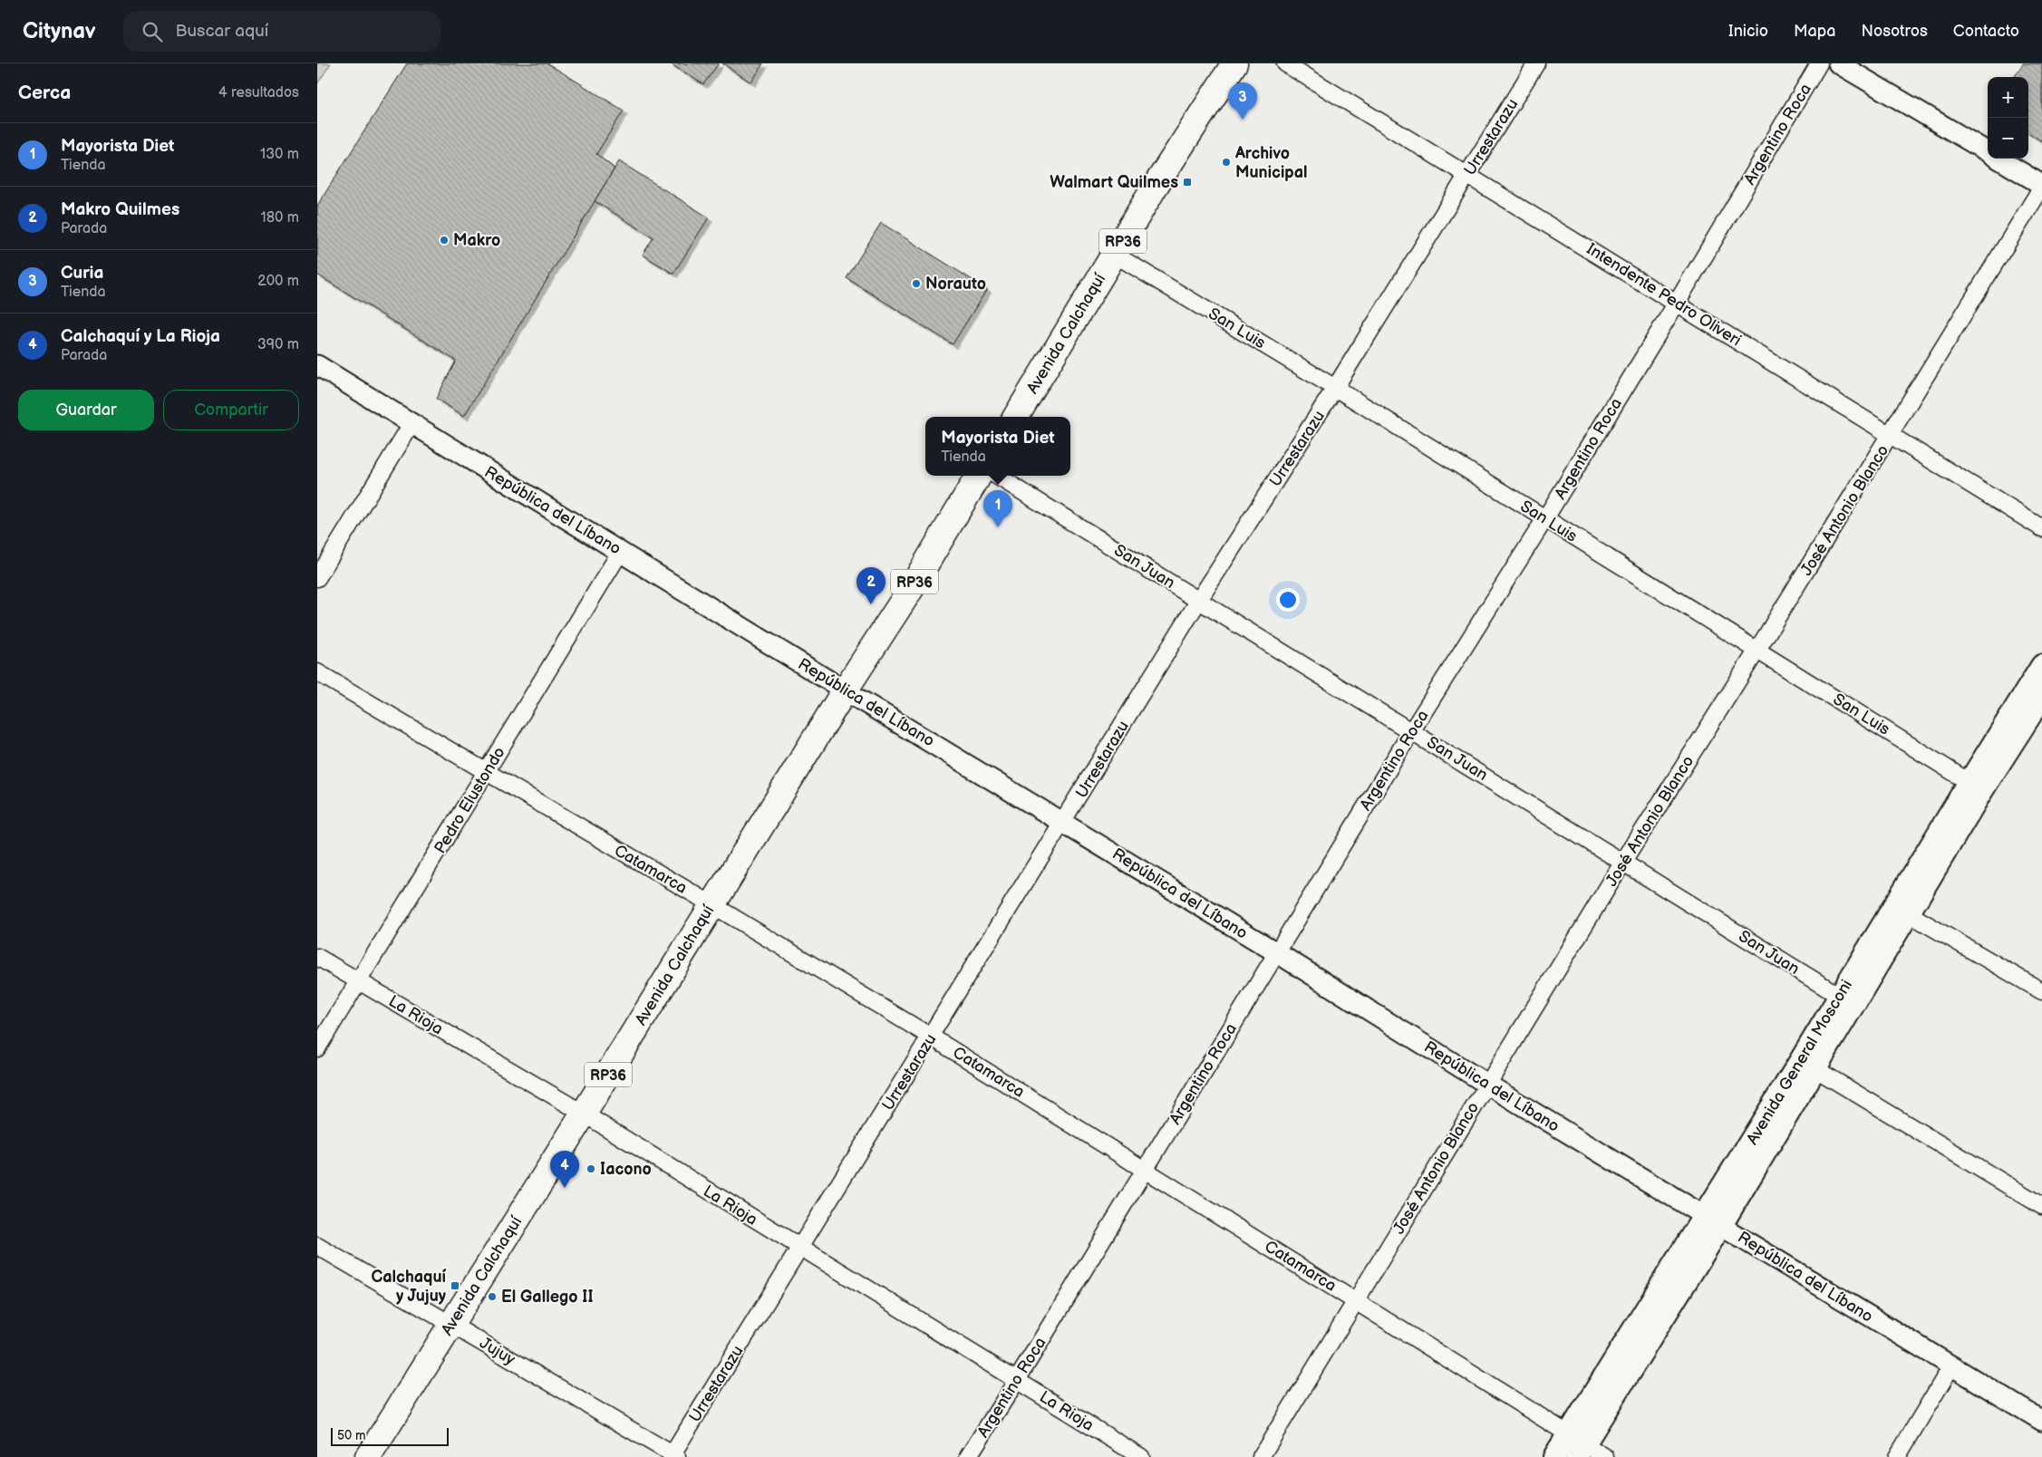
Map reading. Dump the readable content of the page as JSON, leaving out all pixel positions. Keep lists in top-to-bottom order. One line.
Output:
{"streets":{"main road":["RP36","Avenida Calchaquí","Avenida General Mosconi"],"street":["Argentino Roca","Urrestarazu","Intendente Pedro Oliveri","San Luis","República del Líbano","José Antonio Blanco","San Juan","Pedro Elustondo","Catamarca","La Rioja","Jujuy"]},"crossings":[["Argentino Roca","Intendente Pedro Oliveri"],["Argentino Roca","San Luis"],["Argentino Roca","República del Líbano"],["Argentino Roca","San Juan"],["Argentino Roca","Catamarca"],["Argentino Roca","La Rioja"],["Urrestarazu","Intendente Pedro Oliveri"],["Urrestarazu","San Luis"],["Urrestarazu","República del Líbano"],["Urrestarazu","San Juan"],["Urrestarazu","Catamarca"],["Urrestarazu","La Rioja"],["Urrestarazu","Jujuy"],["Intendente Pedro Oliveri","José Antonio Blanco"],["San Luis","Avenida Calchaquí"],["San Luis","José Antonio Blanco"],["San Luis","Avenida General Mosconi"],["Avenida Calchaquí","República del Líbano"],["Avenida Calchaquí","Catamarca"],["Avenida Calchaquí","La Rioja"],["Avenida Calchaquí","Jujuy"],["República del Líbano","José Antonio Blanco"],["República del Líbano","Pedro Elustondo"],["República del Líbano","Avenida General Mosconi"],["José Antonio Blanco","San Juan"],["José Antonio Blanco","Catamarca"],["San Juan","Avenida General Mosconi"],["Pedro Elustondo","Catamarca"],["Pedro Elustondo","La Rioja"],["Catamarca","Avenida General Mosconi"]],"places":{"other":["Archivo Municipal","Makro","Norauto","Iacono","El Gallego II"],"transit":["Walmart Quilmes","Calchaquí y Jujuy"]},"scale_bar":"50 m","page":{"header":"Citynav","search":"Buscar aquí","nav":["Inicio","Mapa","Nosotros","Contacto"],"heading":["Cerca","4 resultados"],"map_buttons":["+","−"],"pins":["3","1","2","4"],"list":[{"mark":"1","name":"Mayorista Diet","note":"Tienda","value":"130 m"},{"mark":"2","name":"Makro Quilmes","note":"Parada","value":"180 m"},{"mark":"3","name":"Curia","note":"Tienda","value":"200 m"},{"mark":"4","name":"Calchaquí y La Rioja","note":"Parada","value":"390 m"}],"buttons":["Guardar","Compartir"],"popup":["Mayorista Diet","Tienda"],"scale":"50 m"}}
